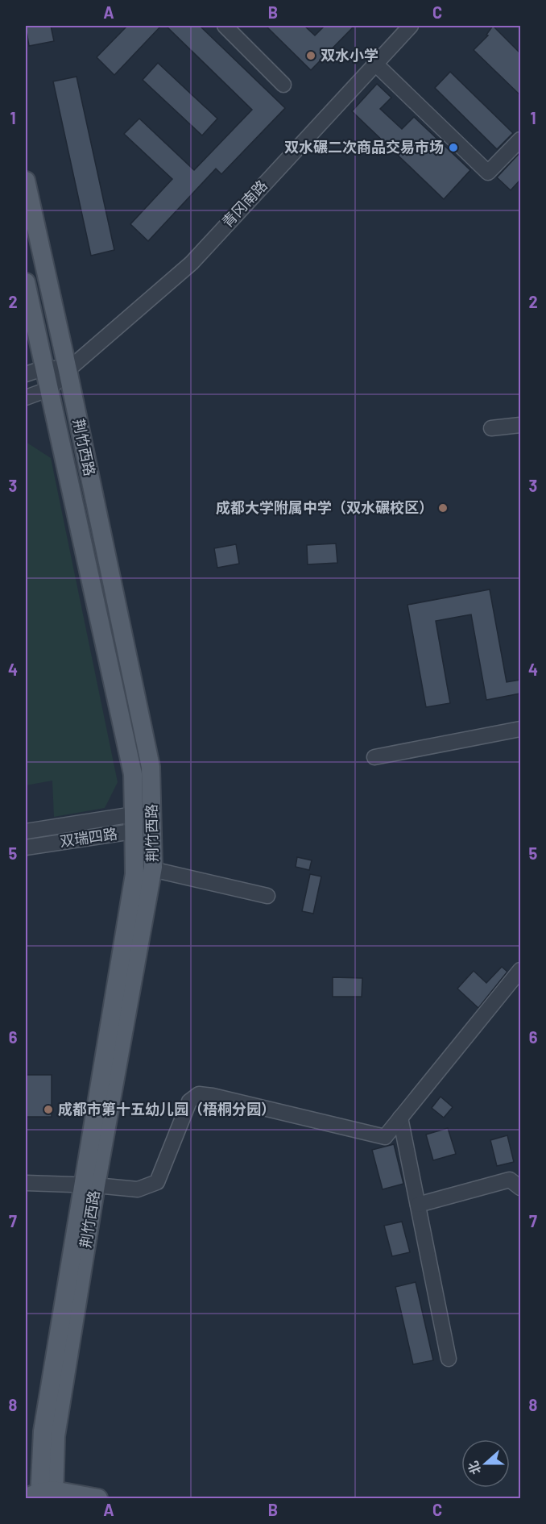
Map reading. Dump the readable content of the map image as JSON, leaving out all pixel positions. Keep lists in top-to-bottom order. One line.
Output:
{"streets":{"main road":["荆竹西路"],"street":["青冈南路","双瑞四路"]},"crossings":[["青冈南路","荆竹西路"],["荆竹西路","双瑞四路"]],"places":["双水小学","双水碾二次商品交易市场","成都大学附属中学（双水碾校区）","成都市第十五幼儿园（梧桐分园）"],"north":"left","grid":{"columns":["A","B","C"],"rows":["1","2","3","4","5","6","7","8"]}}
